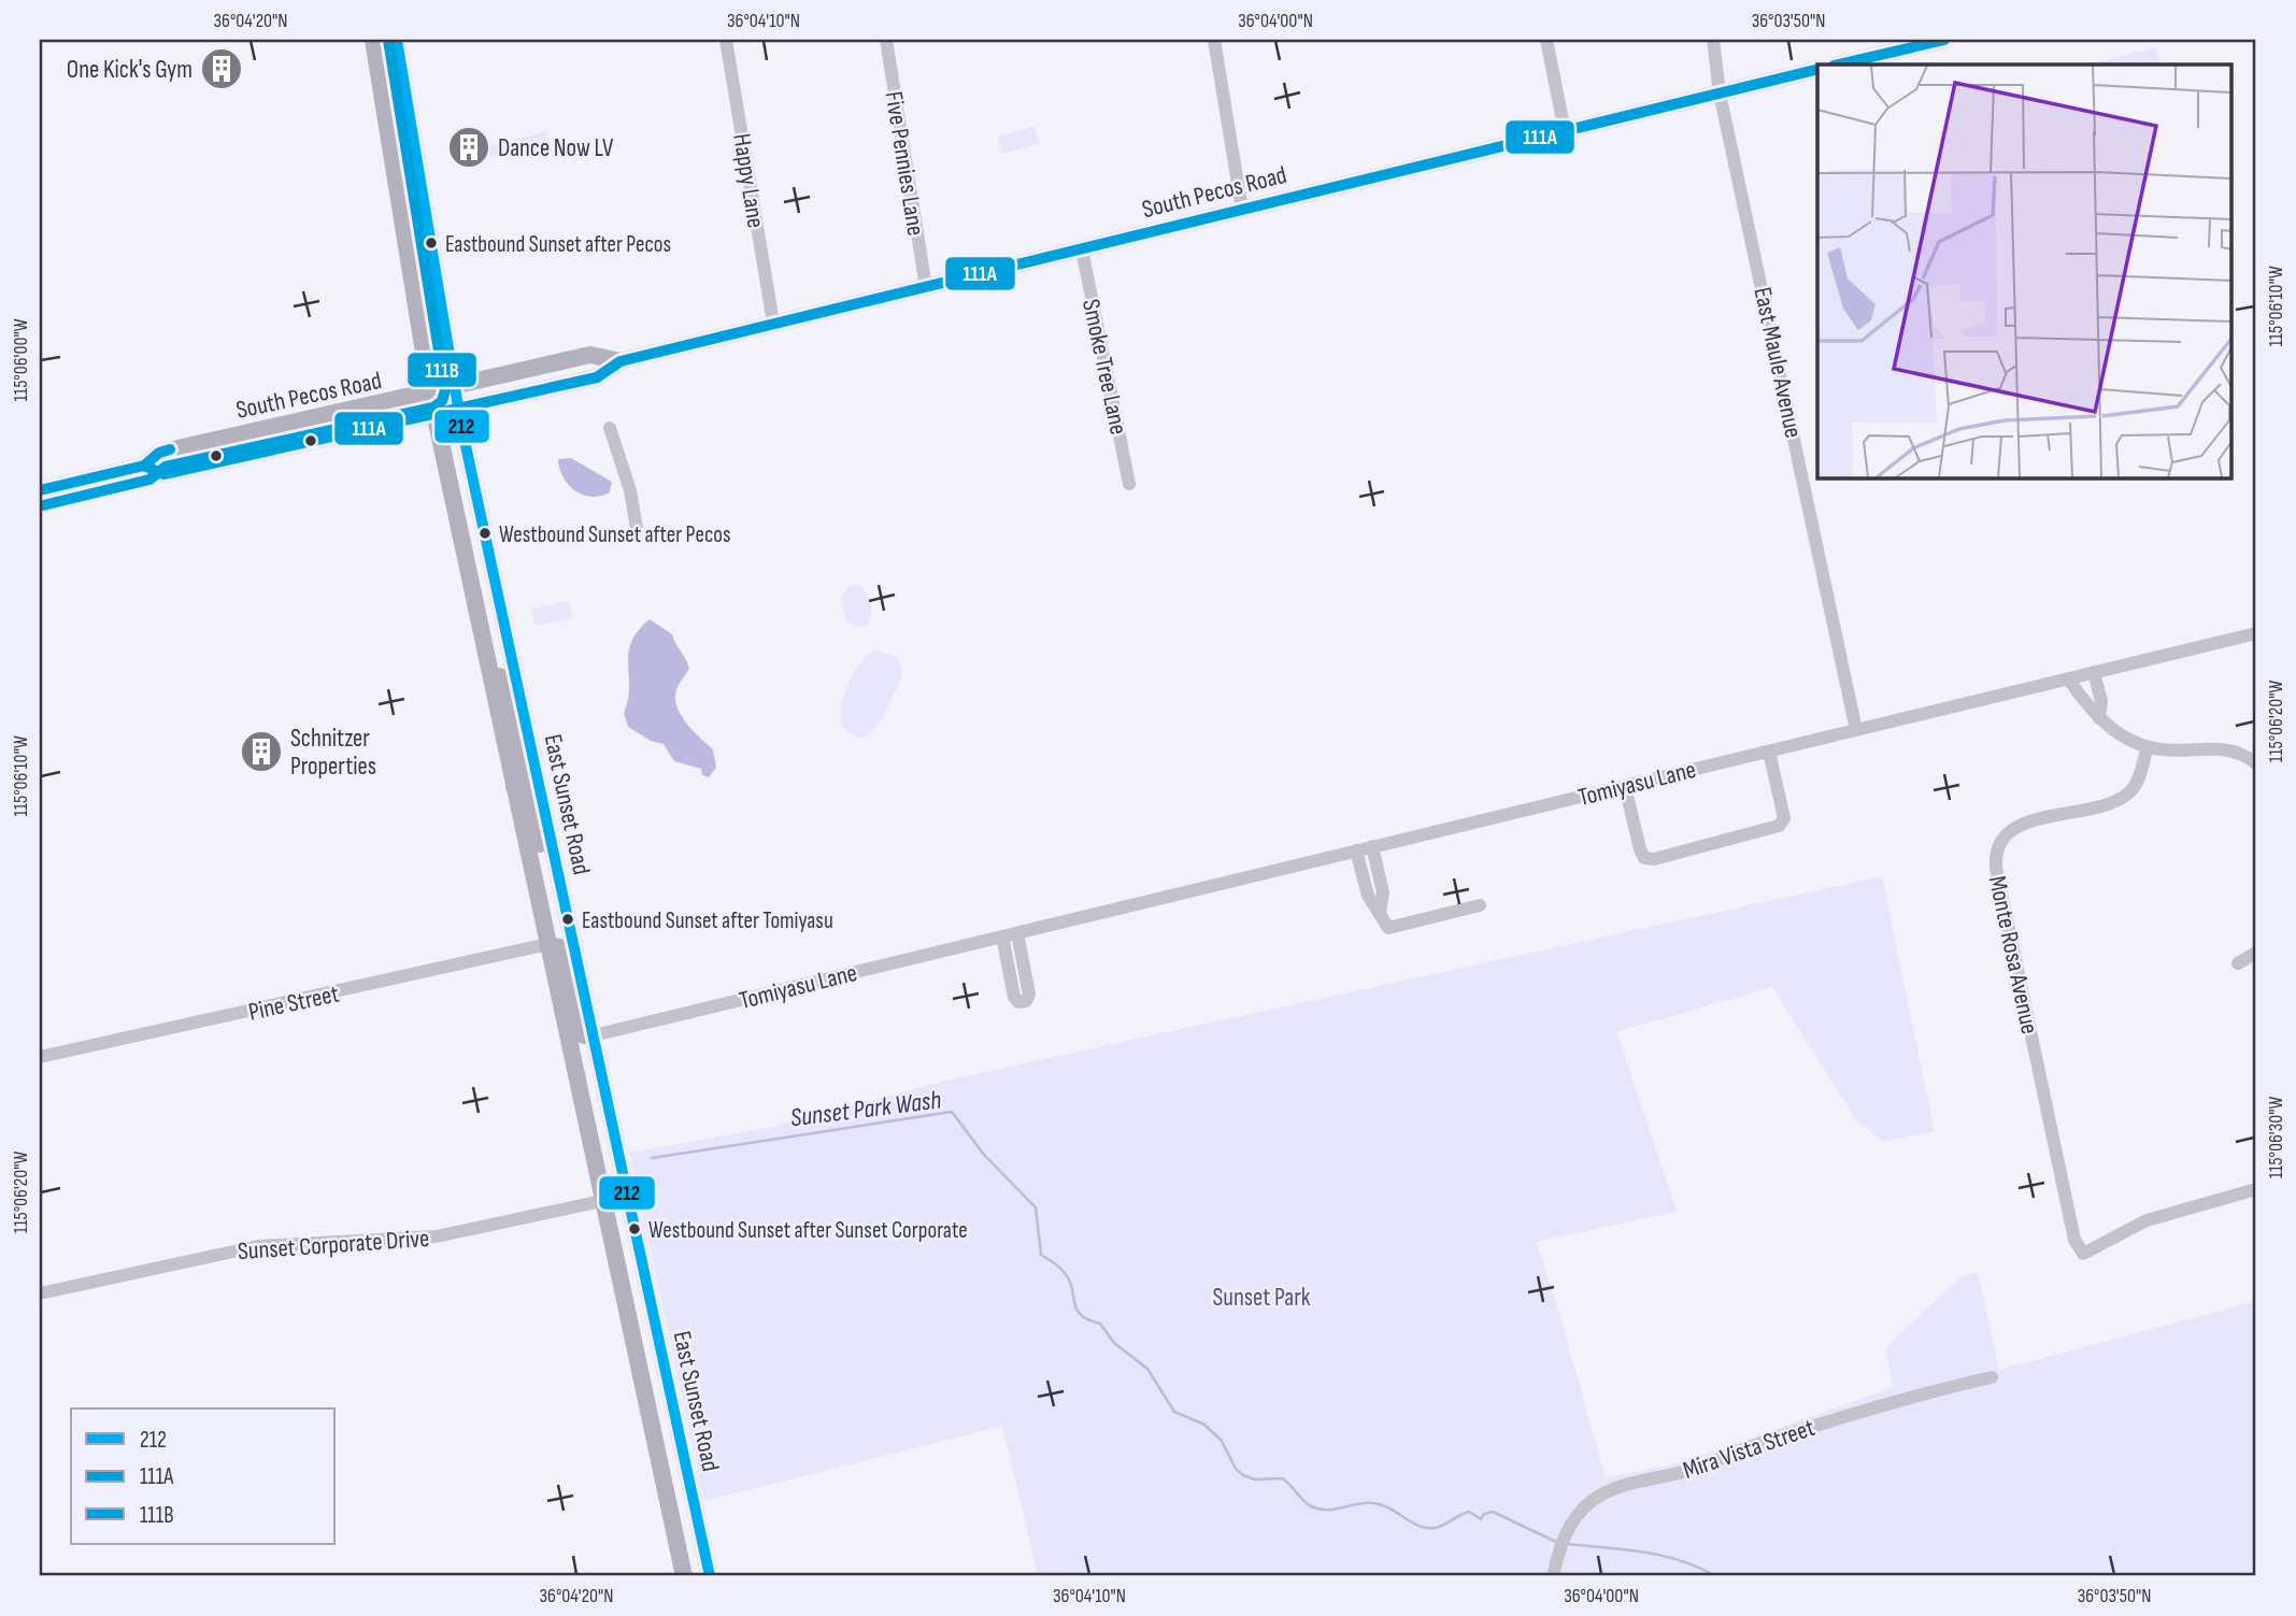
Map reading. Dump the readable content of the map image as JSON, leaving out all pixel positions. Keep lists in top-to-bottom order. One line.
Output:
{"streets":{"main road":["South Pecos Road","East Sunset Road"],"street":["Five Pennies Lane","Happy Lane","East Maule Avenue","Smoke Tree Lane","Tomiyasu Lane","Monte Rosa Avenue","Pine Street","Sunset Corporate Drive","Mira Vista Street"]},"crossings":[["Five Pennies Lane","South Pecos Road"],["Happy Lane","South Pecos Road"],["South Pecos Road","East Maule Avenue"],["South Pecos Road","Smoke Tree Lane"],["South Pecos Road","East Sunset Road"],["East Maule Avenue","Tomiyasu Lane"],["Tomiyasu Lane","East Sunset Road"],["East Sunset Road","Pine Street"],["East Sunset Road","Sunset Corporate Drive"]],"water":["Sunset Park Wash"],"parks":["Sunset Park"],"places":{"building":["One Kick's Gym","Dance Now LV","Schnitzer Properties"],"other":["Eastbound Sunset after Pecos","Westbound Sunset after Pecos","Eastbound Sunset after Tomiyasu","Westbound Sunset after Sunset Corporate"]},"lines":["transit line 212","transit line 111A","transit line 111B"],"legend":["212","111A","111B"],"coordinates":["36°04'20\"N","36°04'10\"N","36°04'00\"N","36°03'50\"N","115°06'10\"W","115°06'00\"W","115°06'20\"W","115°06'30\"W"]}
